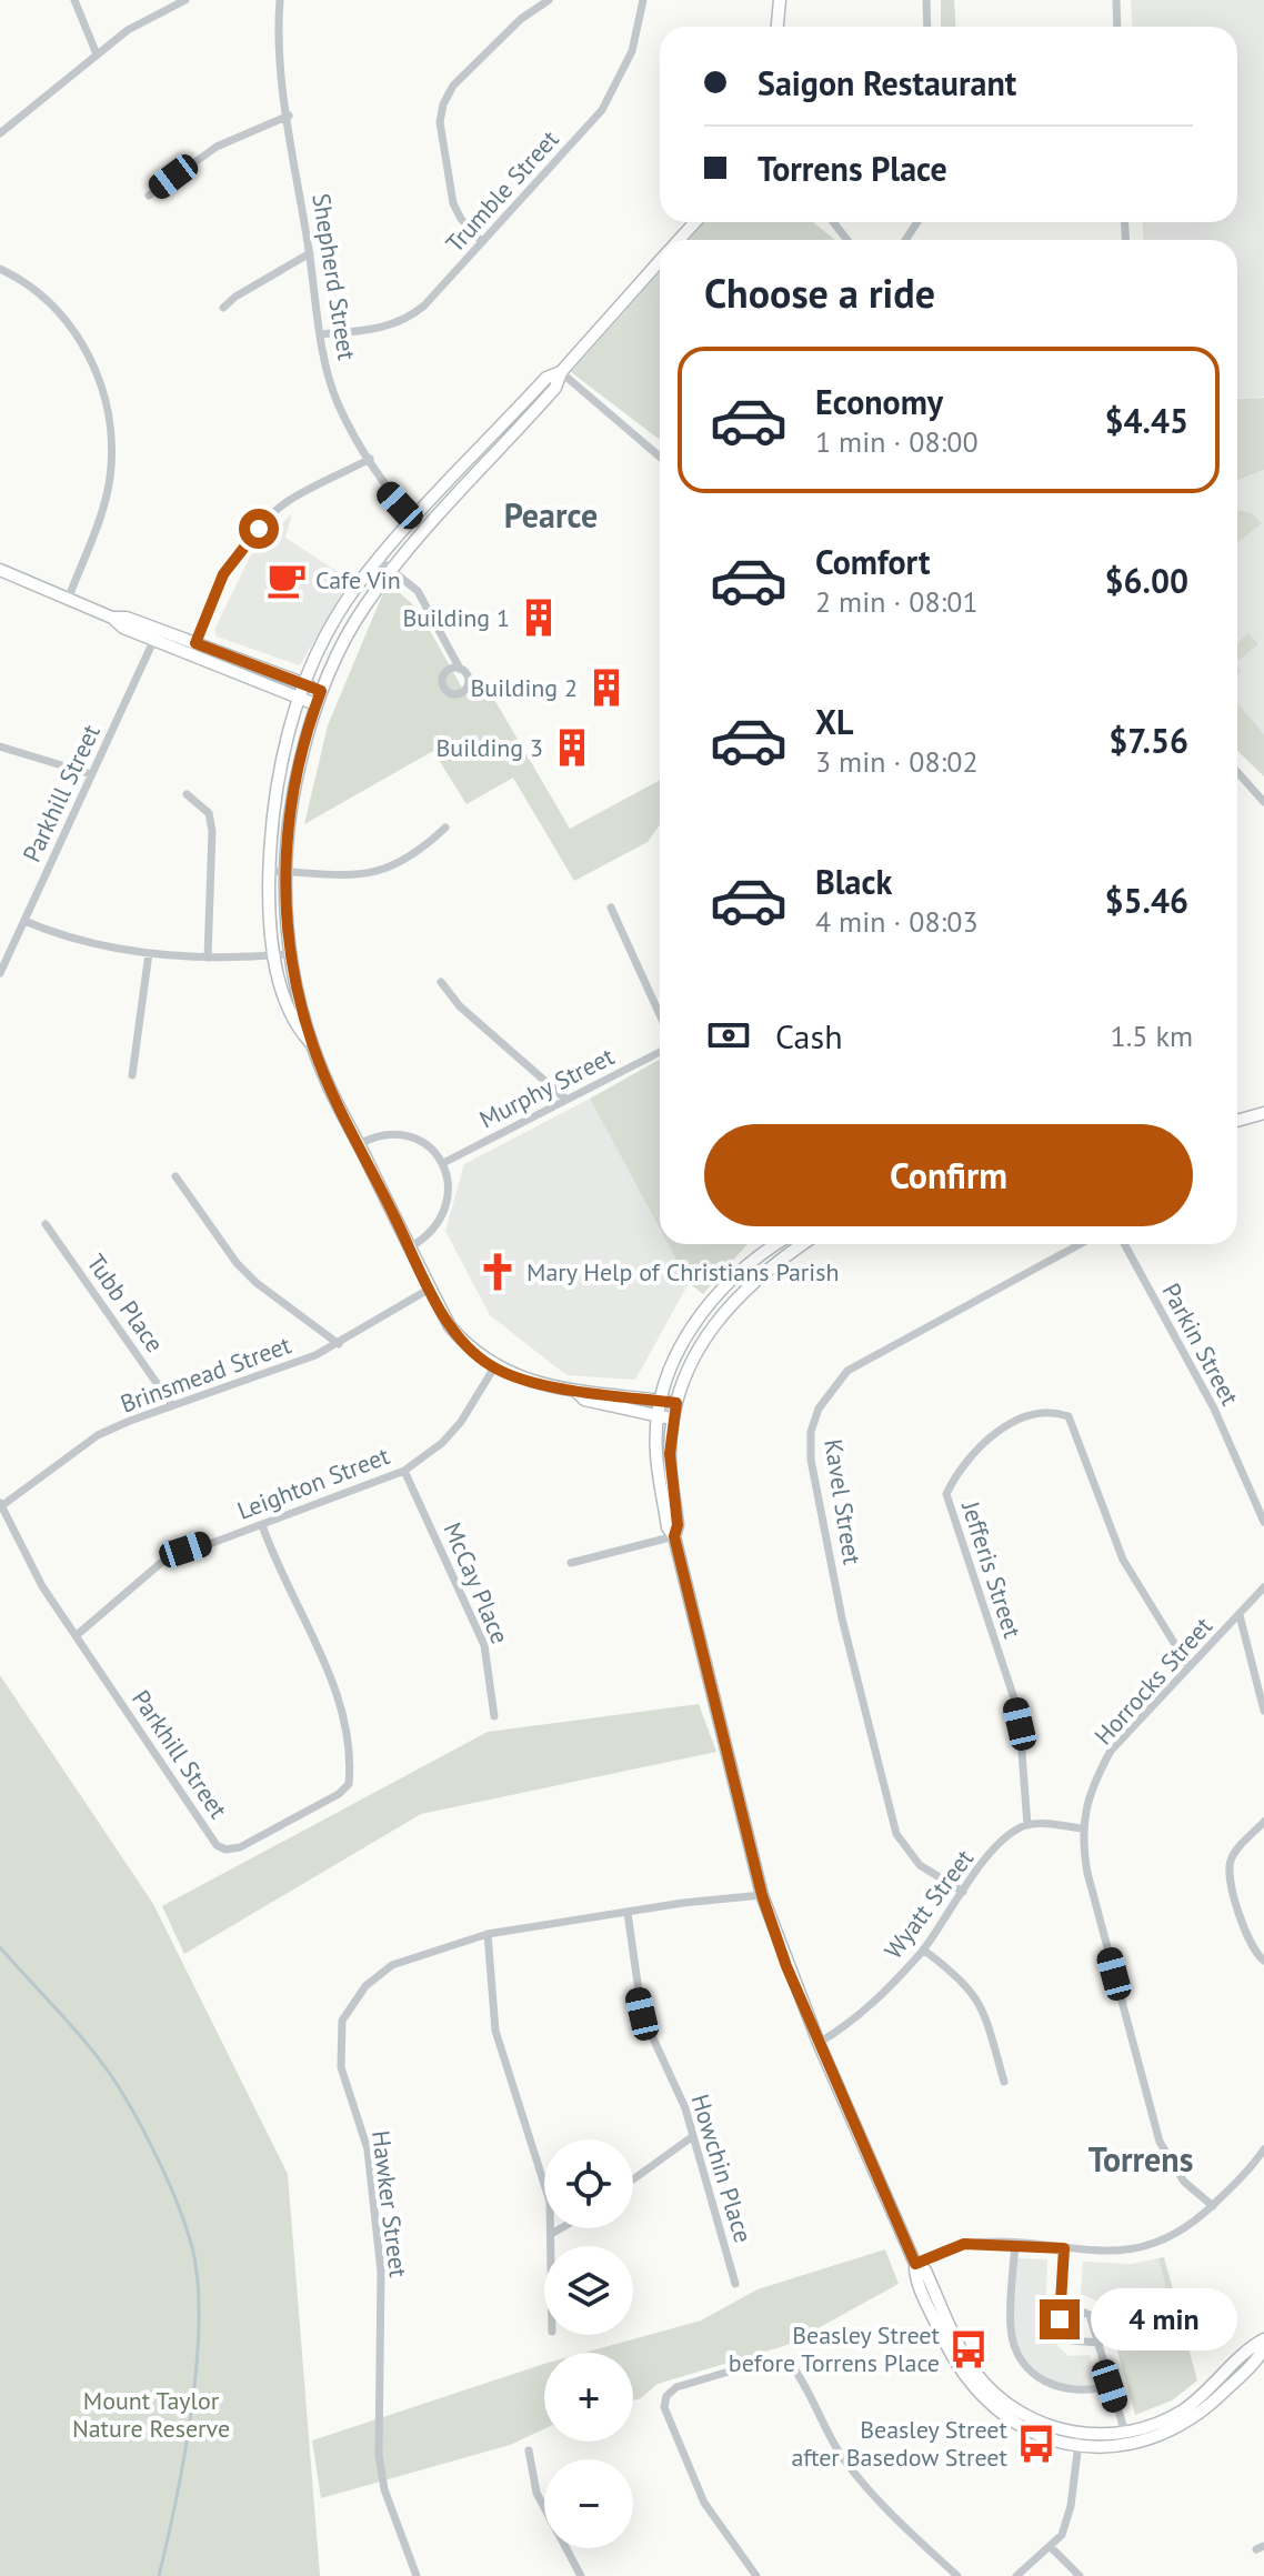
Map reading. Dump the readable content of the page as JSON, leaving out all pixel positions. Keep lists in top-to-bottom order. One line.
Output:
{"streets":{"street":["Trumble Street","Shepherd Street","Parkhill Street","Murphy Street","Tubb Place","Parkin Street","Brinsmead Street","Leighton Street","Kavel Street","Jefferis Street","McCay Place","Horrocks Street","Wyatt Street","Howchin Place","Hawker Street"]},"crossings":[["Trumble Street","Shepherd Street"],["Parkhill Street","Brinsmead Street"],["Parkhill Street","Leighton Street"],["Tubb Place","Brinsmead Street"],["Leighton Street","McCay Place"],["Kavel Street","Wyatt Street"],["Jefferis Street","Horrocks Street"],["Jefferis Street","Wyatt Street"],["Howchin Place","Hawker Street"]],"districts":["Pearce","Torrens"],"parks":["Mount Taylor Nature Reserve"],"places":{"cafe":["Cafe Vin"],"building":["Building 1","Building 2","Building 3"],"church":["Mary Help of Christians Parish"],"bus stop":["Beasley Street before Torrens Place","Beasley Street after Basedow Street"]},"page":{"banner":["Saigon Restaurant","Torrens Place"],"heading":"Choose a ride","list":[{"name":"Economy","note":"1 min · 08:00","value":"$4.45"},{"name":"Comfort","note":"2 min · 08:01","value":"$6.00"},{"name":"XL","note":"3 min · 08:02","value":"$7.56"},{"name":"Black","note":"4 min · 08:03","value":"$5.46"}],"pay":["Cash","1.5 km"],"buttons":"Confirm","map_buttons":["+","−"],"bubble":"4 min"}}
